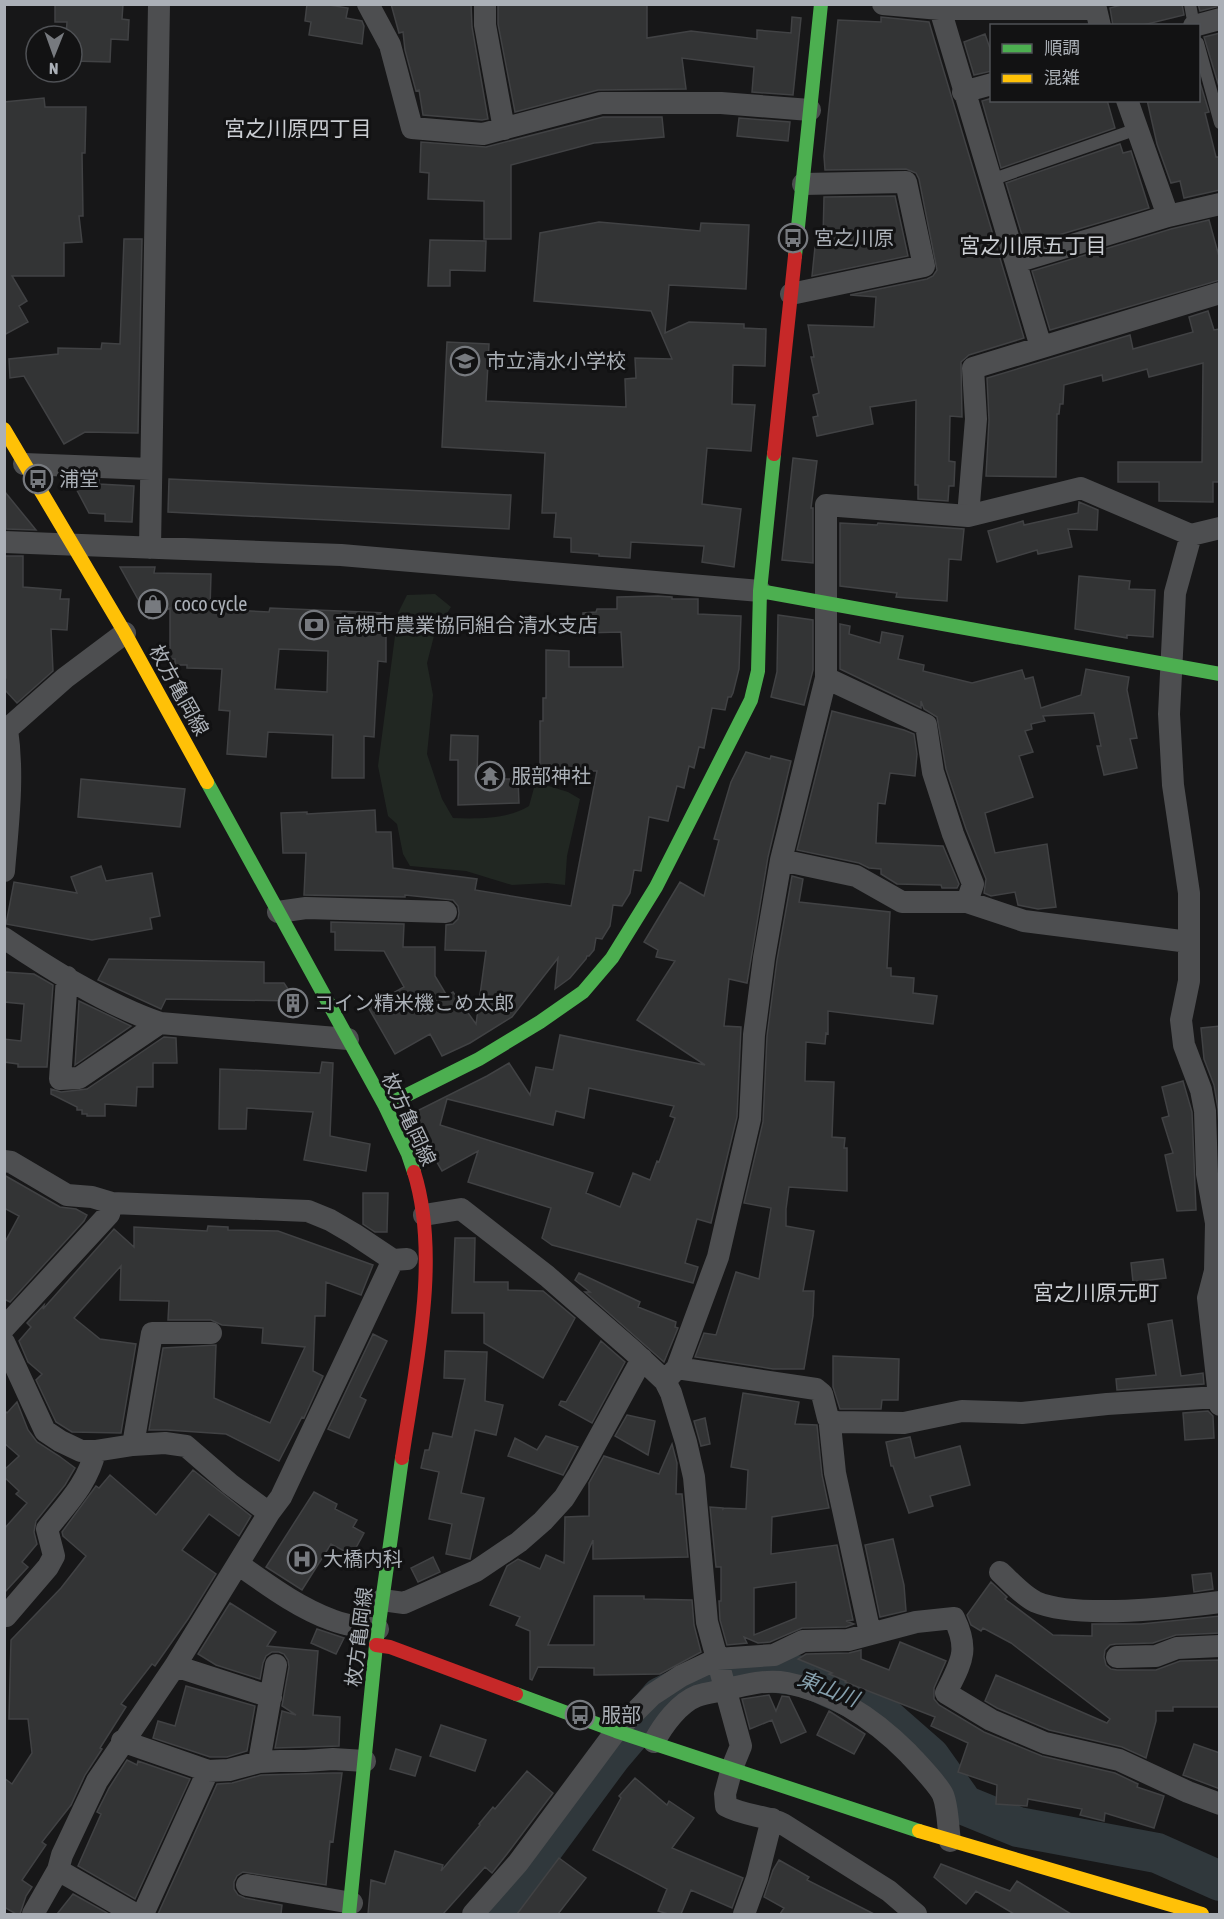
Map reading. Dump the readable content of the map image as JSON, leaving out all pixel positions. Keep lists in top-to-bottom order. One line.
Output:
{"streets":{"street":["枚方亀岡線"]},"districts":["宮之川原四丁目","宮之川原五丁目","宮之川原元町"],"water":["東山川"],"places":{"bus stop":["宮之川原","浦堂","服部"],"school or university":["市立清水小学校"],"shop":["coco cycle"],"bank":["高槻市農業協同組合 清水支店"],"temple":["服部神社"],"building":["コイン精米機こめ太郎"],"hospital":["大橋内科"]},"legend":["順調","混雑"],"north":"bottom"}
